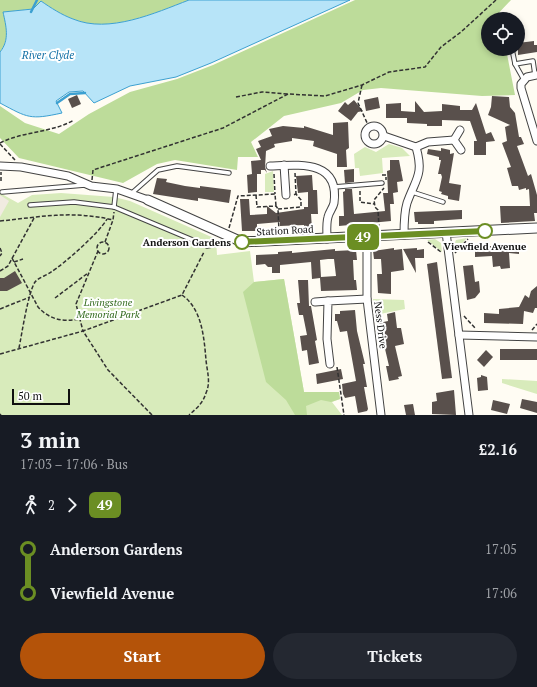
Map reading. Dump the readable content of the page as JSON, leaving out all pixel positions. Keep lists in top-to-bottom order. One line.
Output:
{"streets":{"street":["Station Road","Ness Drive"]},"crossings":[["Station Road","Ness Drive"]],"water":["River Clyde"],"parks":["Livingstone Memorial Park"],"places":["Viewfield Avenue","Anderson Gardens"],"lines":["bus line 49"],"scale_bar":"50 m","page":{"on_map":"49","scale":"50 m","heading":["3 min","17:03 – 17:06 · Bus","£2.16"],"legs":["2","49"],"list":[{"name":"Anderson Gardens","value":"17:05"},{"name":"Viewfield Avenue","value":"17:06"}],"buttons":["Start","Tickets"]}}
